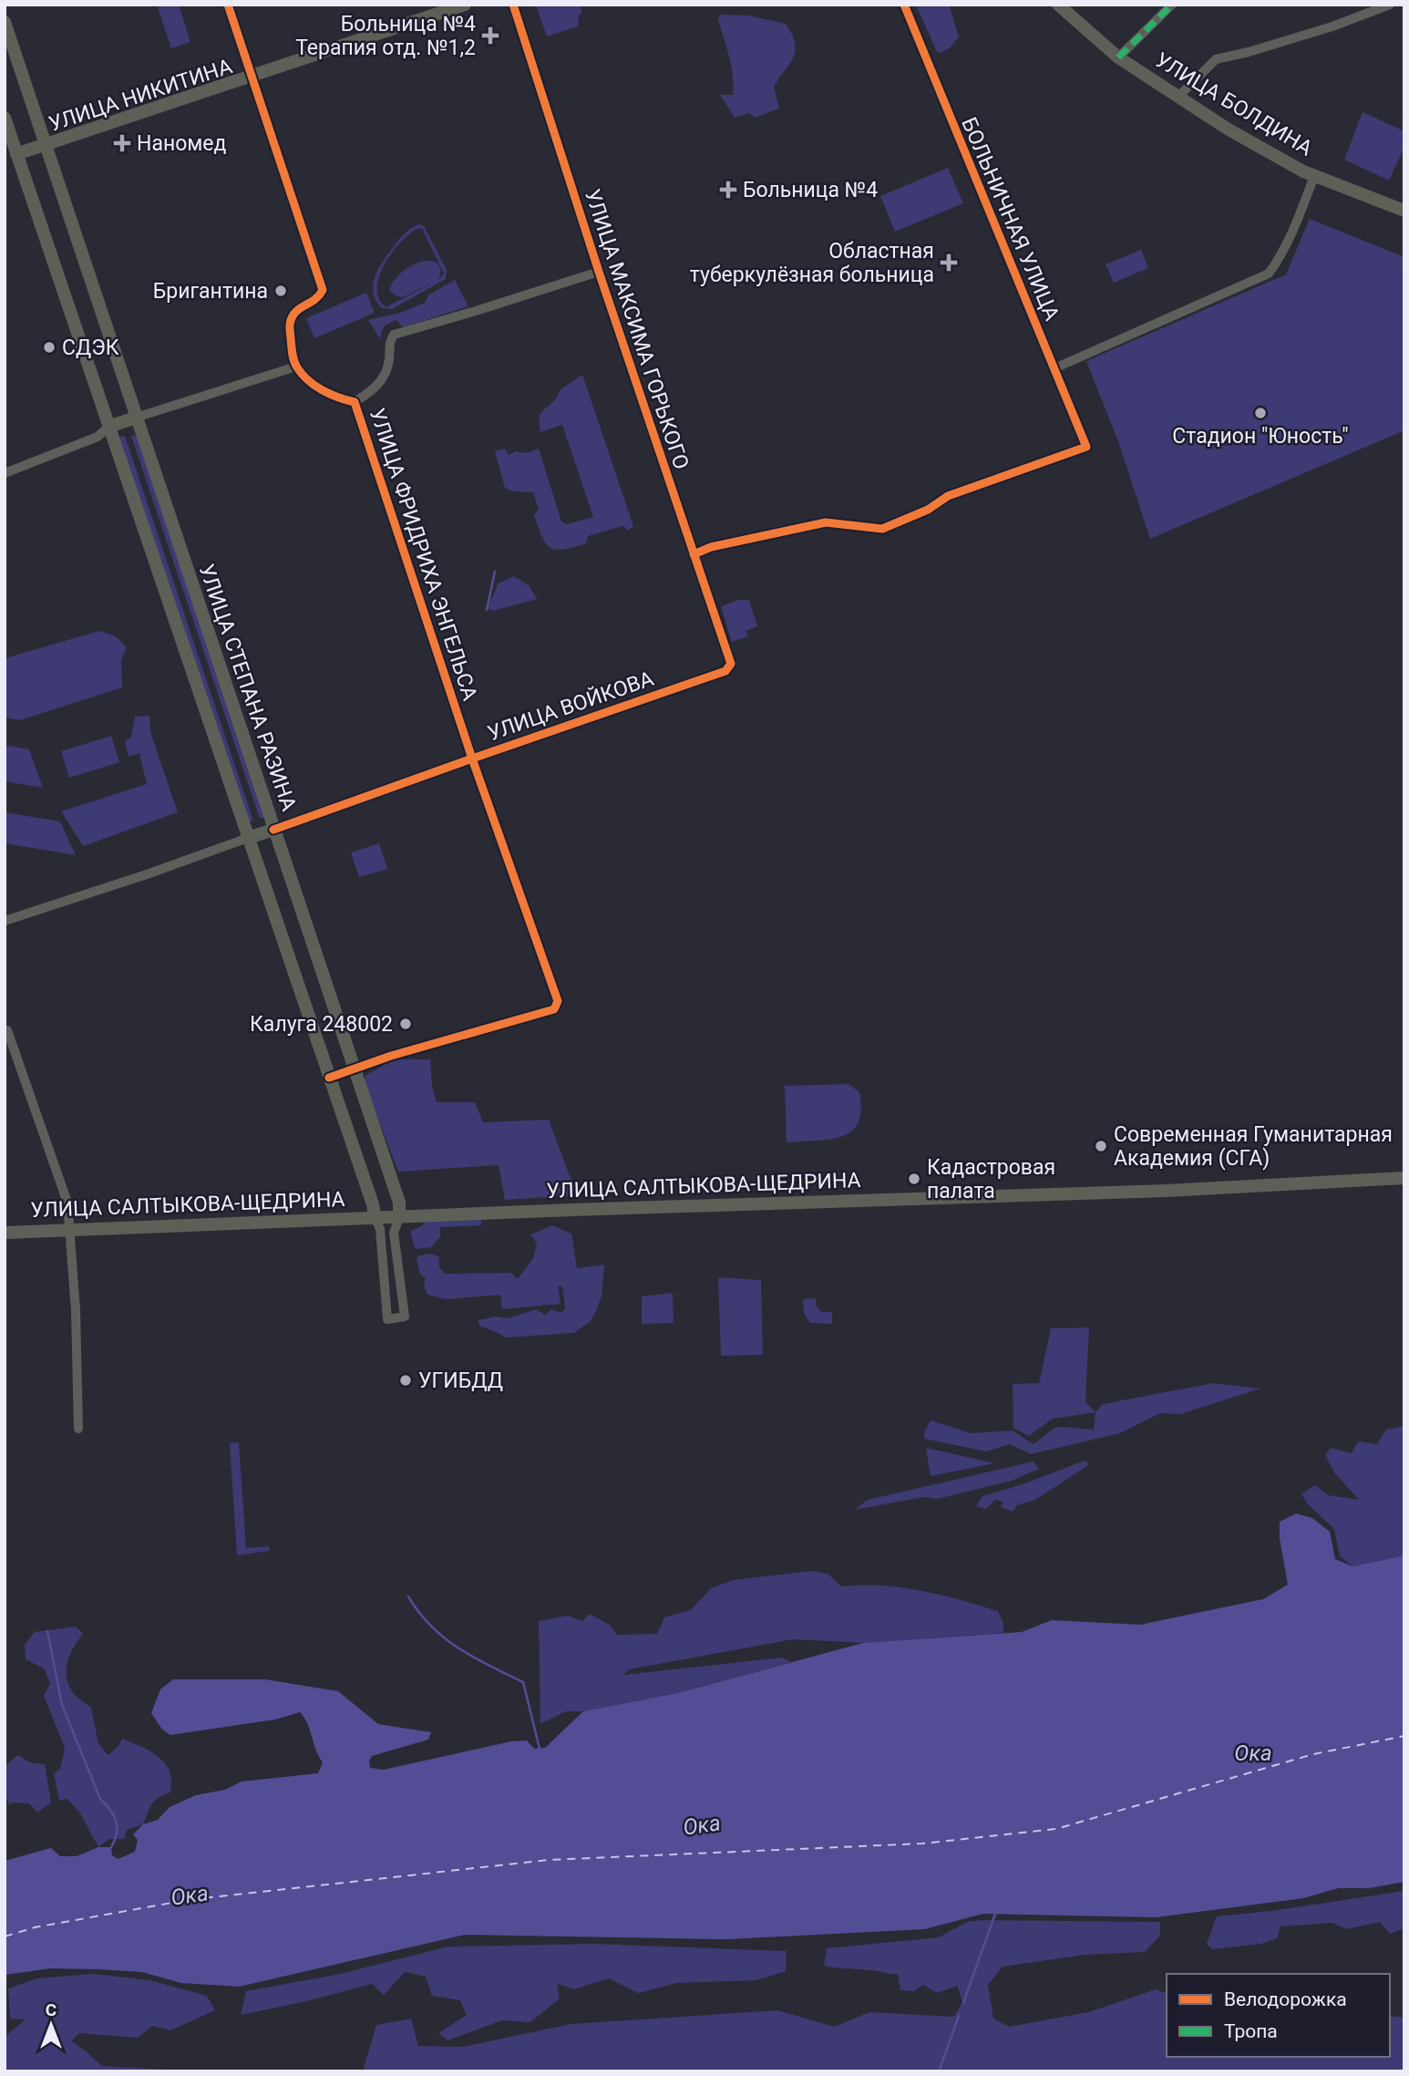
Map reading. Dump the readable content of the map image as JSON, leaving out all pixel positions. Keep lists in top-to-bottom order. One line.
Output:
{"streets":{"main road":["УЛИЦА НИКИТИНА","УЛИЦА БОЛДИНА","УЛИЦА СТЕПАНА РАЗИНА","УЛИЦА САЛТЫКОВА-ЩЕДРИНА"],"street":["БОЛЬНИЧНАЯ УЛИЦА","УЛИЦА МАКСИМА ГОРЬКОГО","УЛИЦА ФРИДРИХА ЭНГЕЛЬСА","УЛИЦА ВОЙКОВА"]},"crossings":[["УЛИЦА НИКИТИНА","УЛИЦА СТЕПАНА РАЗИНА"],["БОЛЬНИЧНАЯ УЛИЦА","УЛИЦА МАКСИМА ГОРЬКОГО"],["УЛИЦА МАКСИМА ГОРЬКОГО","УЛИЦА ВОЙКОВА"],["УЛИЦА ФРИДРИХА ЭНГЕЛЬСА","УЛИЦА СТЕПАНА РАЗИНА"],["УЛИЦА ФРИДРИХА ЭНГЕЛЬСА","УЛИЦА ВОЙКОВА"],["УЛИЦА СТЕПАНА РАЗИНА","УЛИЦА ВОЙКОВА"],["УЛИЦА СТЕПАНА РАЗИНА","УЛИЦА САЛТЫКОВА-ЩЕДРИНА"]],"water":["Ока"],"places":{"health":["Больница №4 Терапия отд. №1,2","Наномед","Больница №4","Областная туберкулёзная больница"],"other":["Бригантина","СДЭК","Стадион \"Юность\"","Калуга 248002","Современная Гуманитарная Академия (СГА)","Кадастровая палата","УГИБДД"]},"legend":["Велодорожка","Тропа"],"north":"top"}
